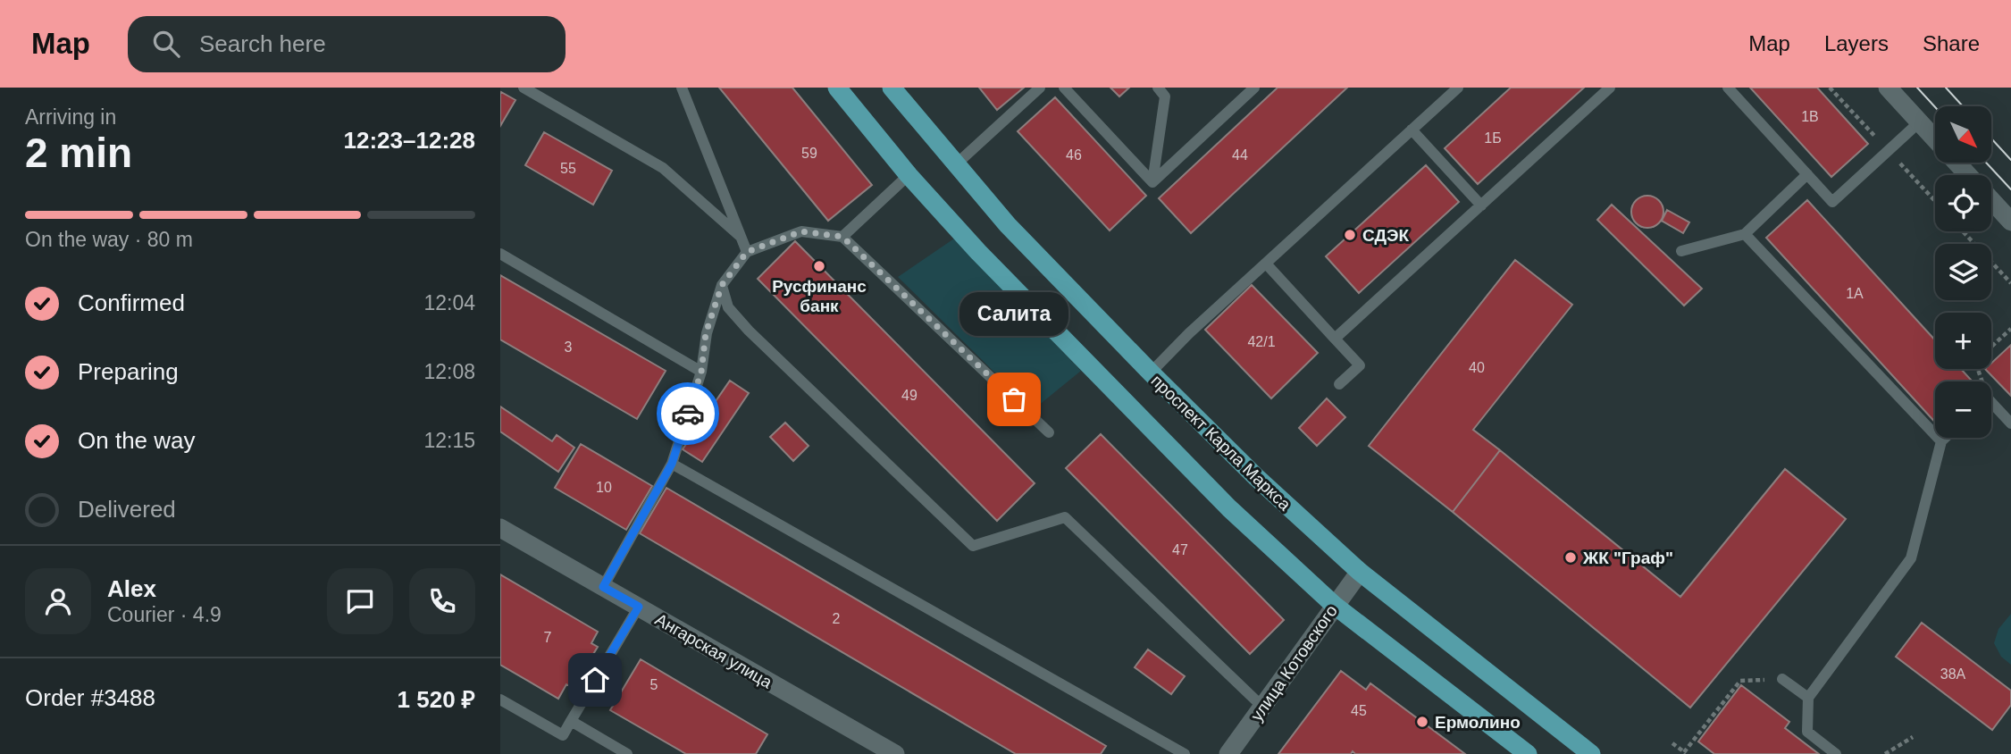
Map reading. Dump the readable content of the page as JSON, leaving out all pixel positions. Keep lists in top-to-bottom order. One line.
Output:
{"streets":{"main road":["проспект Карла Маркса"],"street":["Ангарская улица","улица Котовского"]},"crossings":[["проспект Карла Маркса","улица Котовского"]],"places":["СДЭК","Русфинанс банк","Салита","ЖК \"Граф\"","Ермолино"],"house_numbers":["1В","1Б","59","46","44","55","1А","42/1","3","40","49","10","47","2","7","38А","5","45"],"north":"bottom right","page":{"header":"Map","search":"Search here","nav":["Map","Layers","Share"],"heading":["2 min","Arriving in","12:23–12:28"],"panel":["Alex","Courier · 4.9","Order #3488","1 520 ₽"],"map_buttons":["+","−"],"bar":"On the way · 80 m","list":[["Confirmed","12:04"],["Preparing","12:08"],["On the way","12:15"],"Delivered"],"bubble":"Салита"}}
